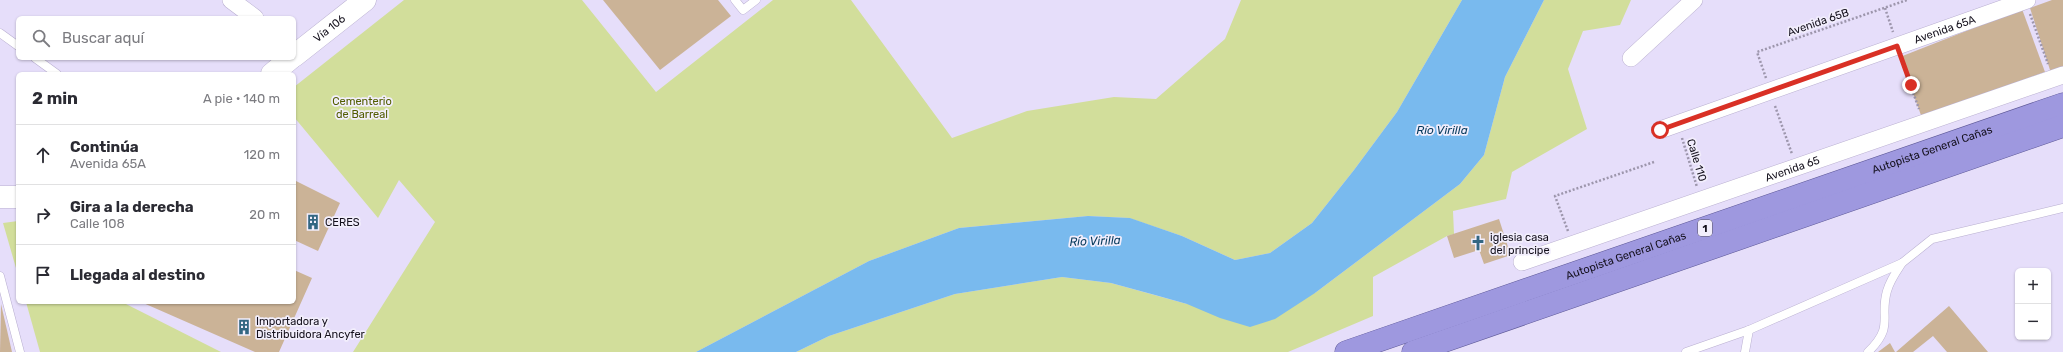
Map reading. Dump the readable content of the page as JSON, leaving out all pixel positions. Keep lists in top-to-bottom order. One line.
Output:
{"streets":{"highway":["Autopista General Cañas","1"],"main road":["Vía 106"],"street":["Avenida 65A","Avenida 65"],"path":["Avenida 65B","Calle 110"]},"crossings":[["Avenida 65B","Avenida 65A"],["Avenida 65A","Calle 110"],["Calle 110","Avenida 65"]],"water":["Río Virilla"],"parks":["Cementerio de Barreal"],"places":{"building":["CERES","Importadora y Distribuidora Ancyfer"],"church":["iglesia casa del principe"]},"page":{"search":"Buscar aquí","heading":["2 min","A pie · 140 m"],"list":[["Continúa","Avenida 65A","120 m"],["Gira a la derecha","Calle 108","20 m"],"Llegada al destino"],"map_buttons":["+","−"]}}
